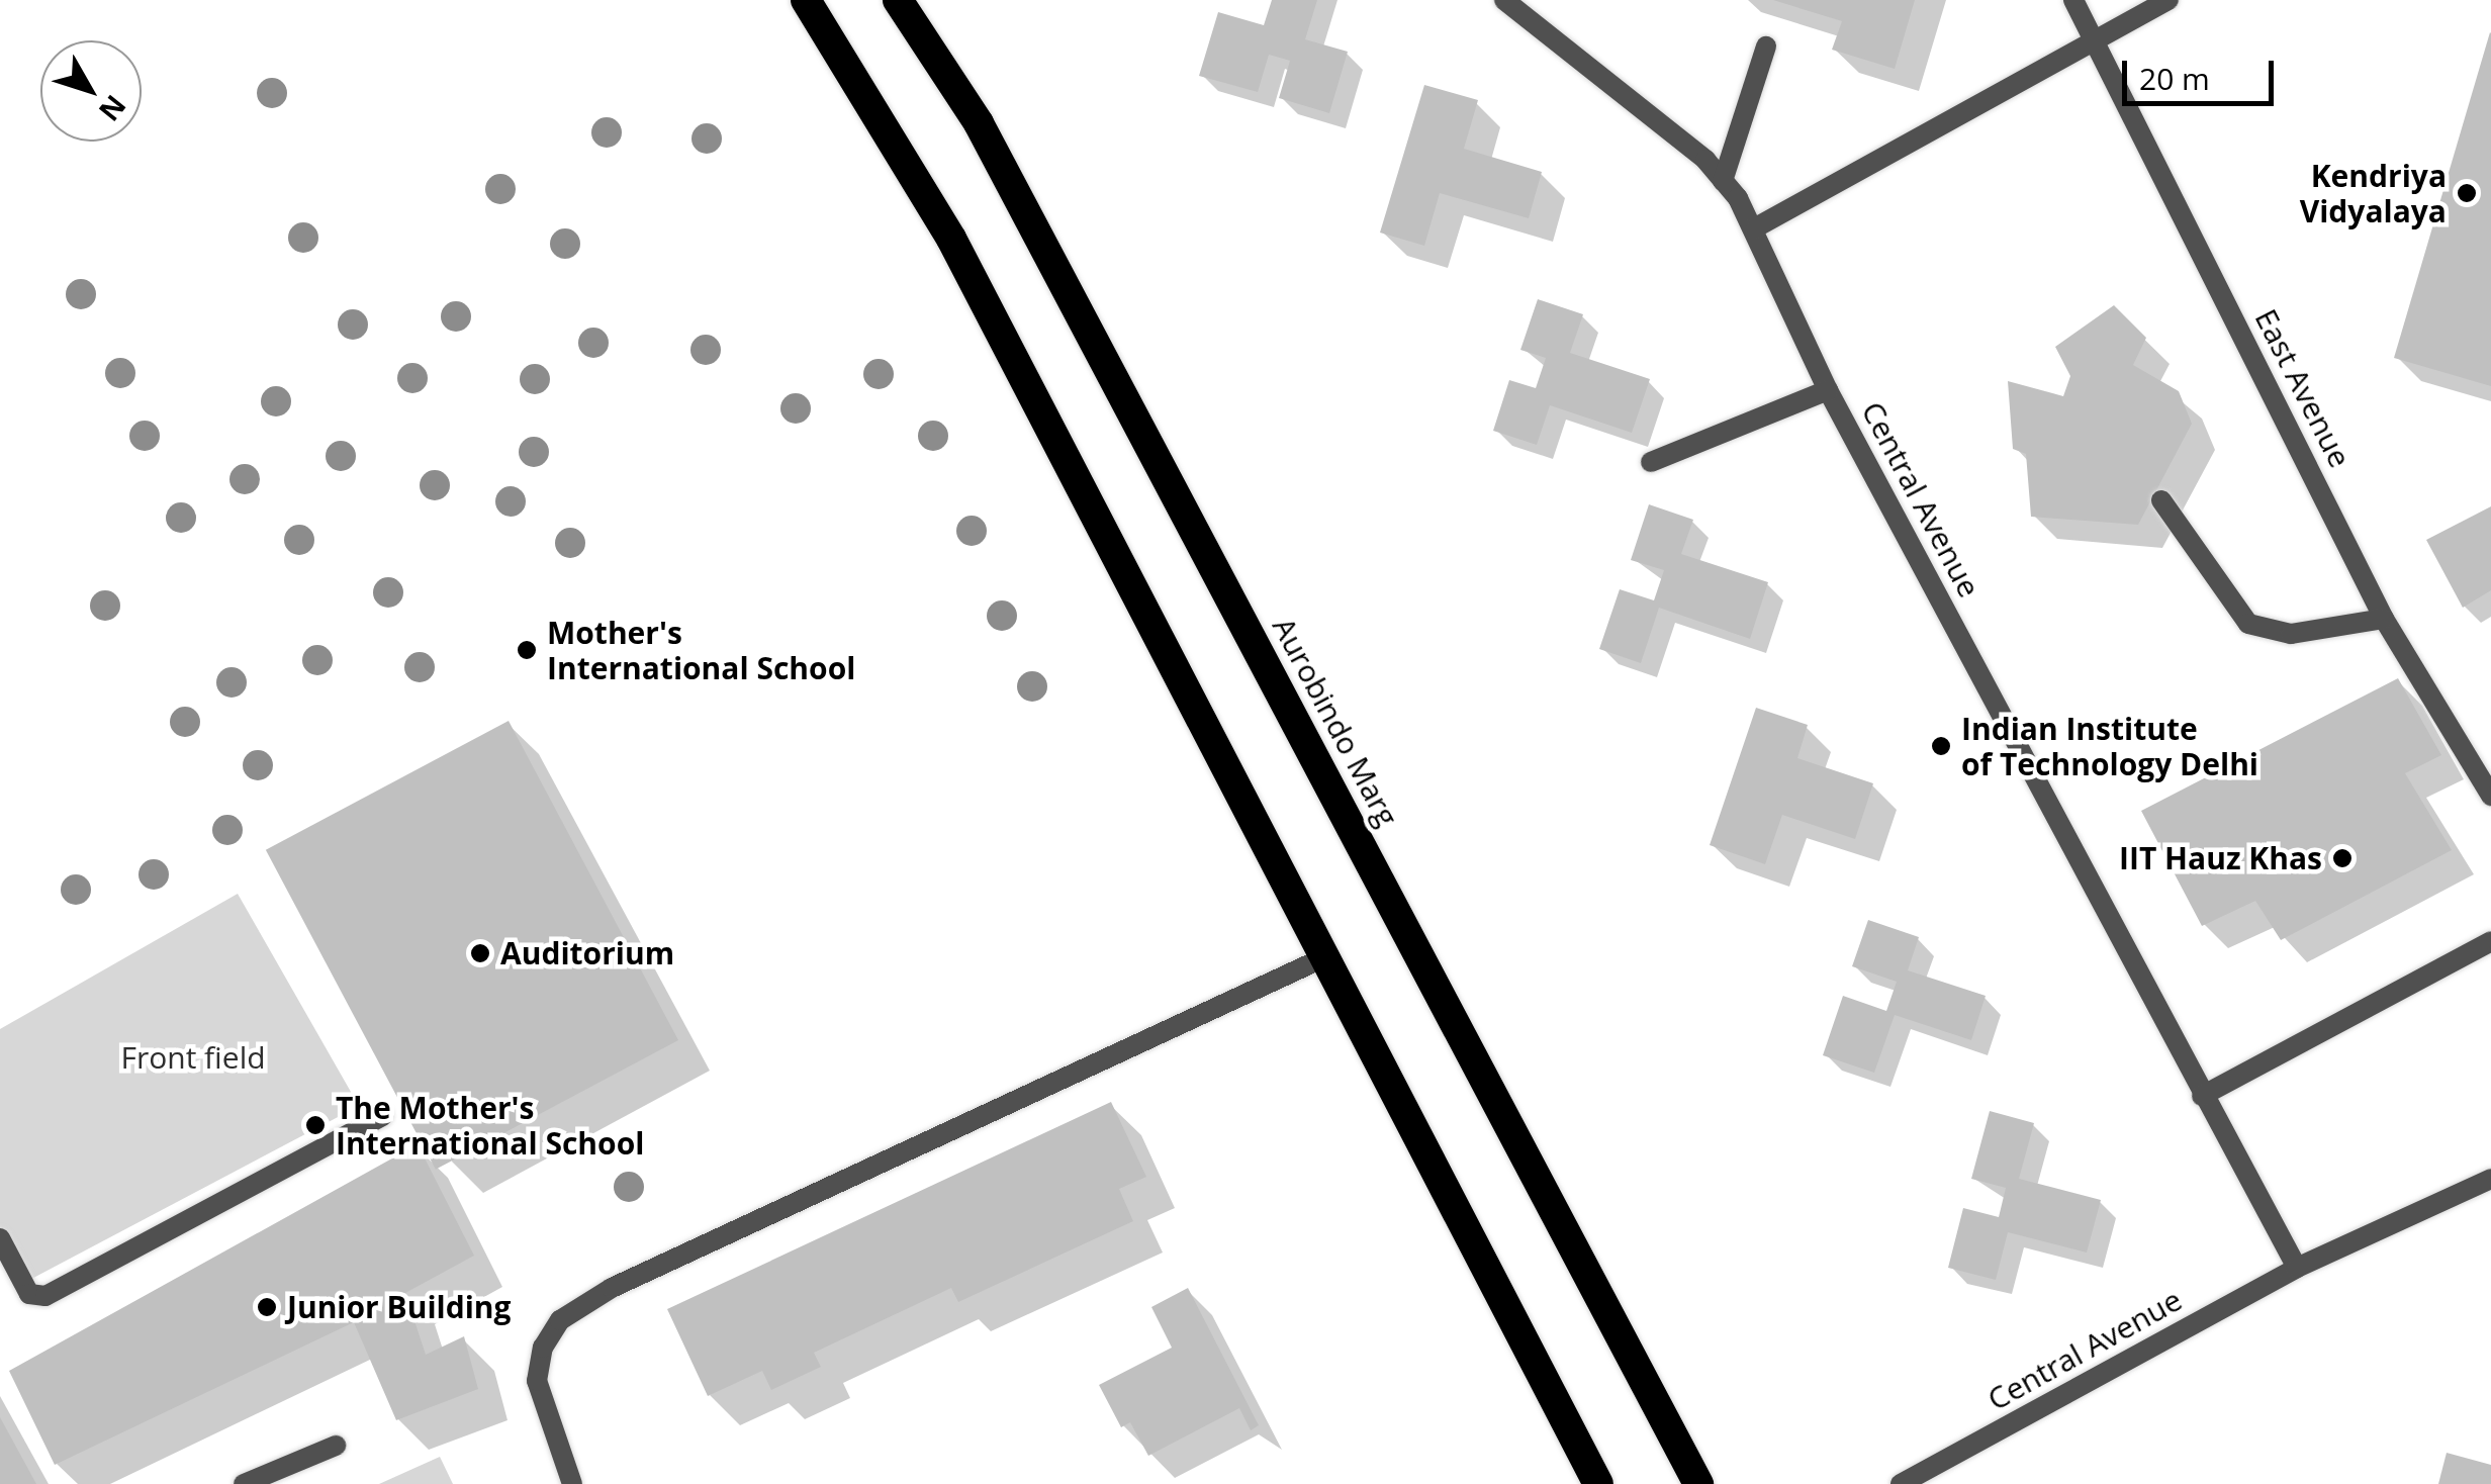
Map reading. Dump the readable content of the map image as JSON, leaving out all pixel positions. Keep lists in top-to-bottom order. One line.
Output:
{"streets":{"highway":["Aurobindo Marg"],"street":["East Avenue","Central Avenue"]},"parks":["Front field"],"places":["Kendriya Vidyalaya","Mother's International School","Indian Institute of Technology Delhi","IIT Hauz Khas","Auditorium","The Mother's International School","Junior Building"],"scale_bar":"20 m","north":"bottom right"}
